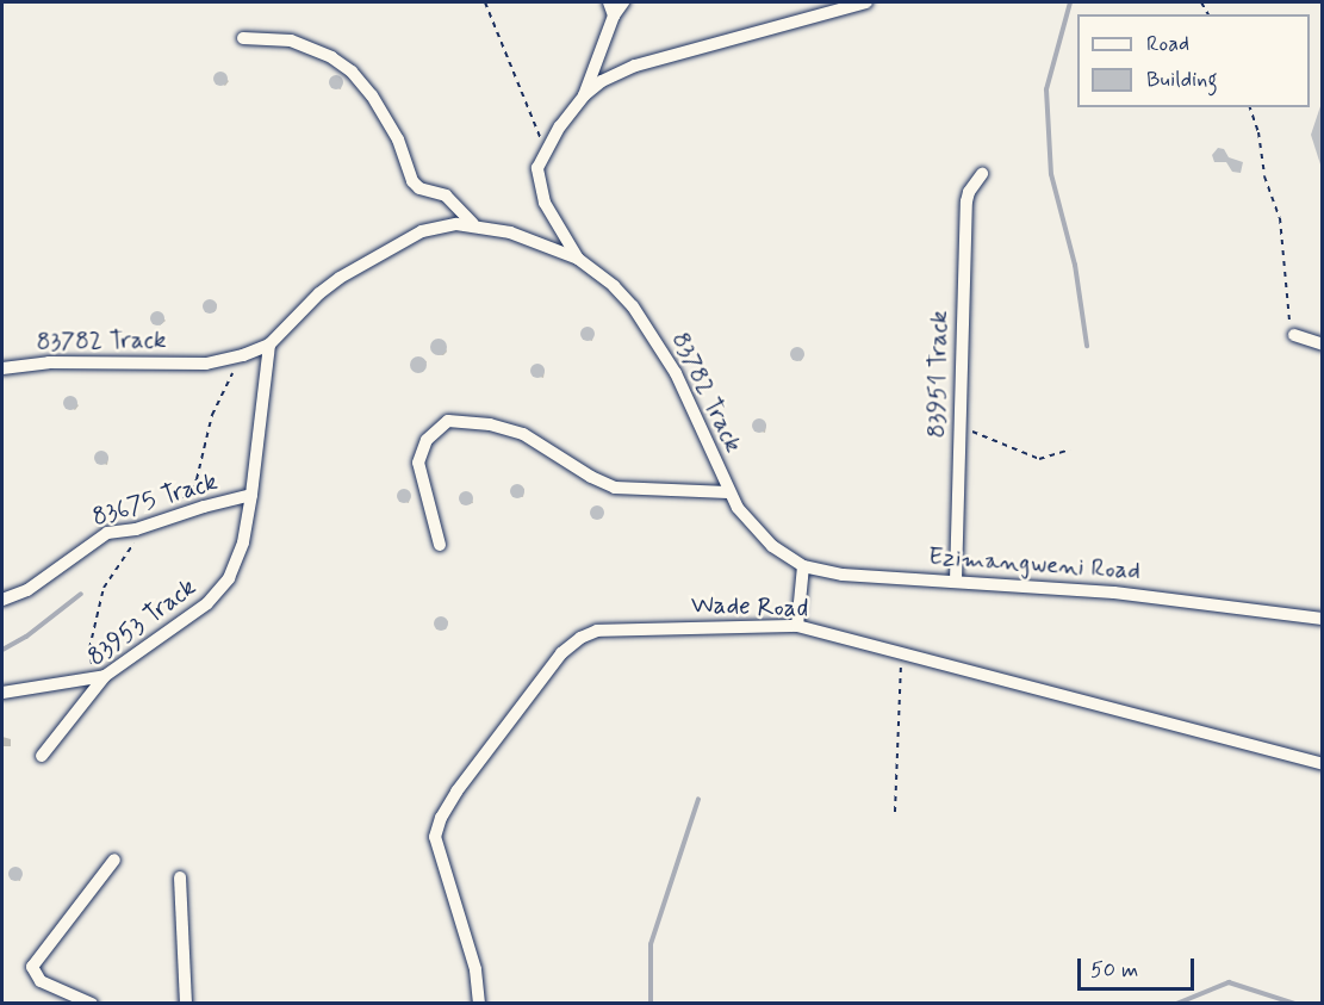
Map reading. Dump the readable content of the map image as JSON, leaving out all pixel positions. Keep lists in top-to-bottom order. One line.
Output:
{"streets":{"street":["83782 Track","83951 Track","83675 Track","Ezimangweni Road","Wade Road","83953 Track"]},"crossings":[["83782 Track","Ezimangweni Road"],["83782 Track","83953 Track"],["83951 Track","Ezimangweni Road"],["83675 Track","83953 Track"]],"legend":["Road","Building"],"scale_bar":"50 m"}
